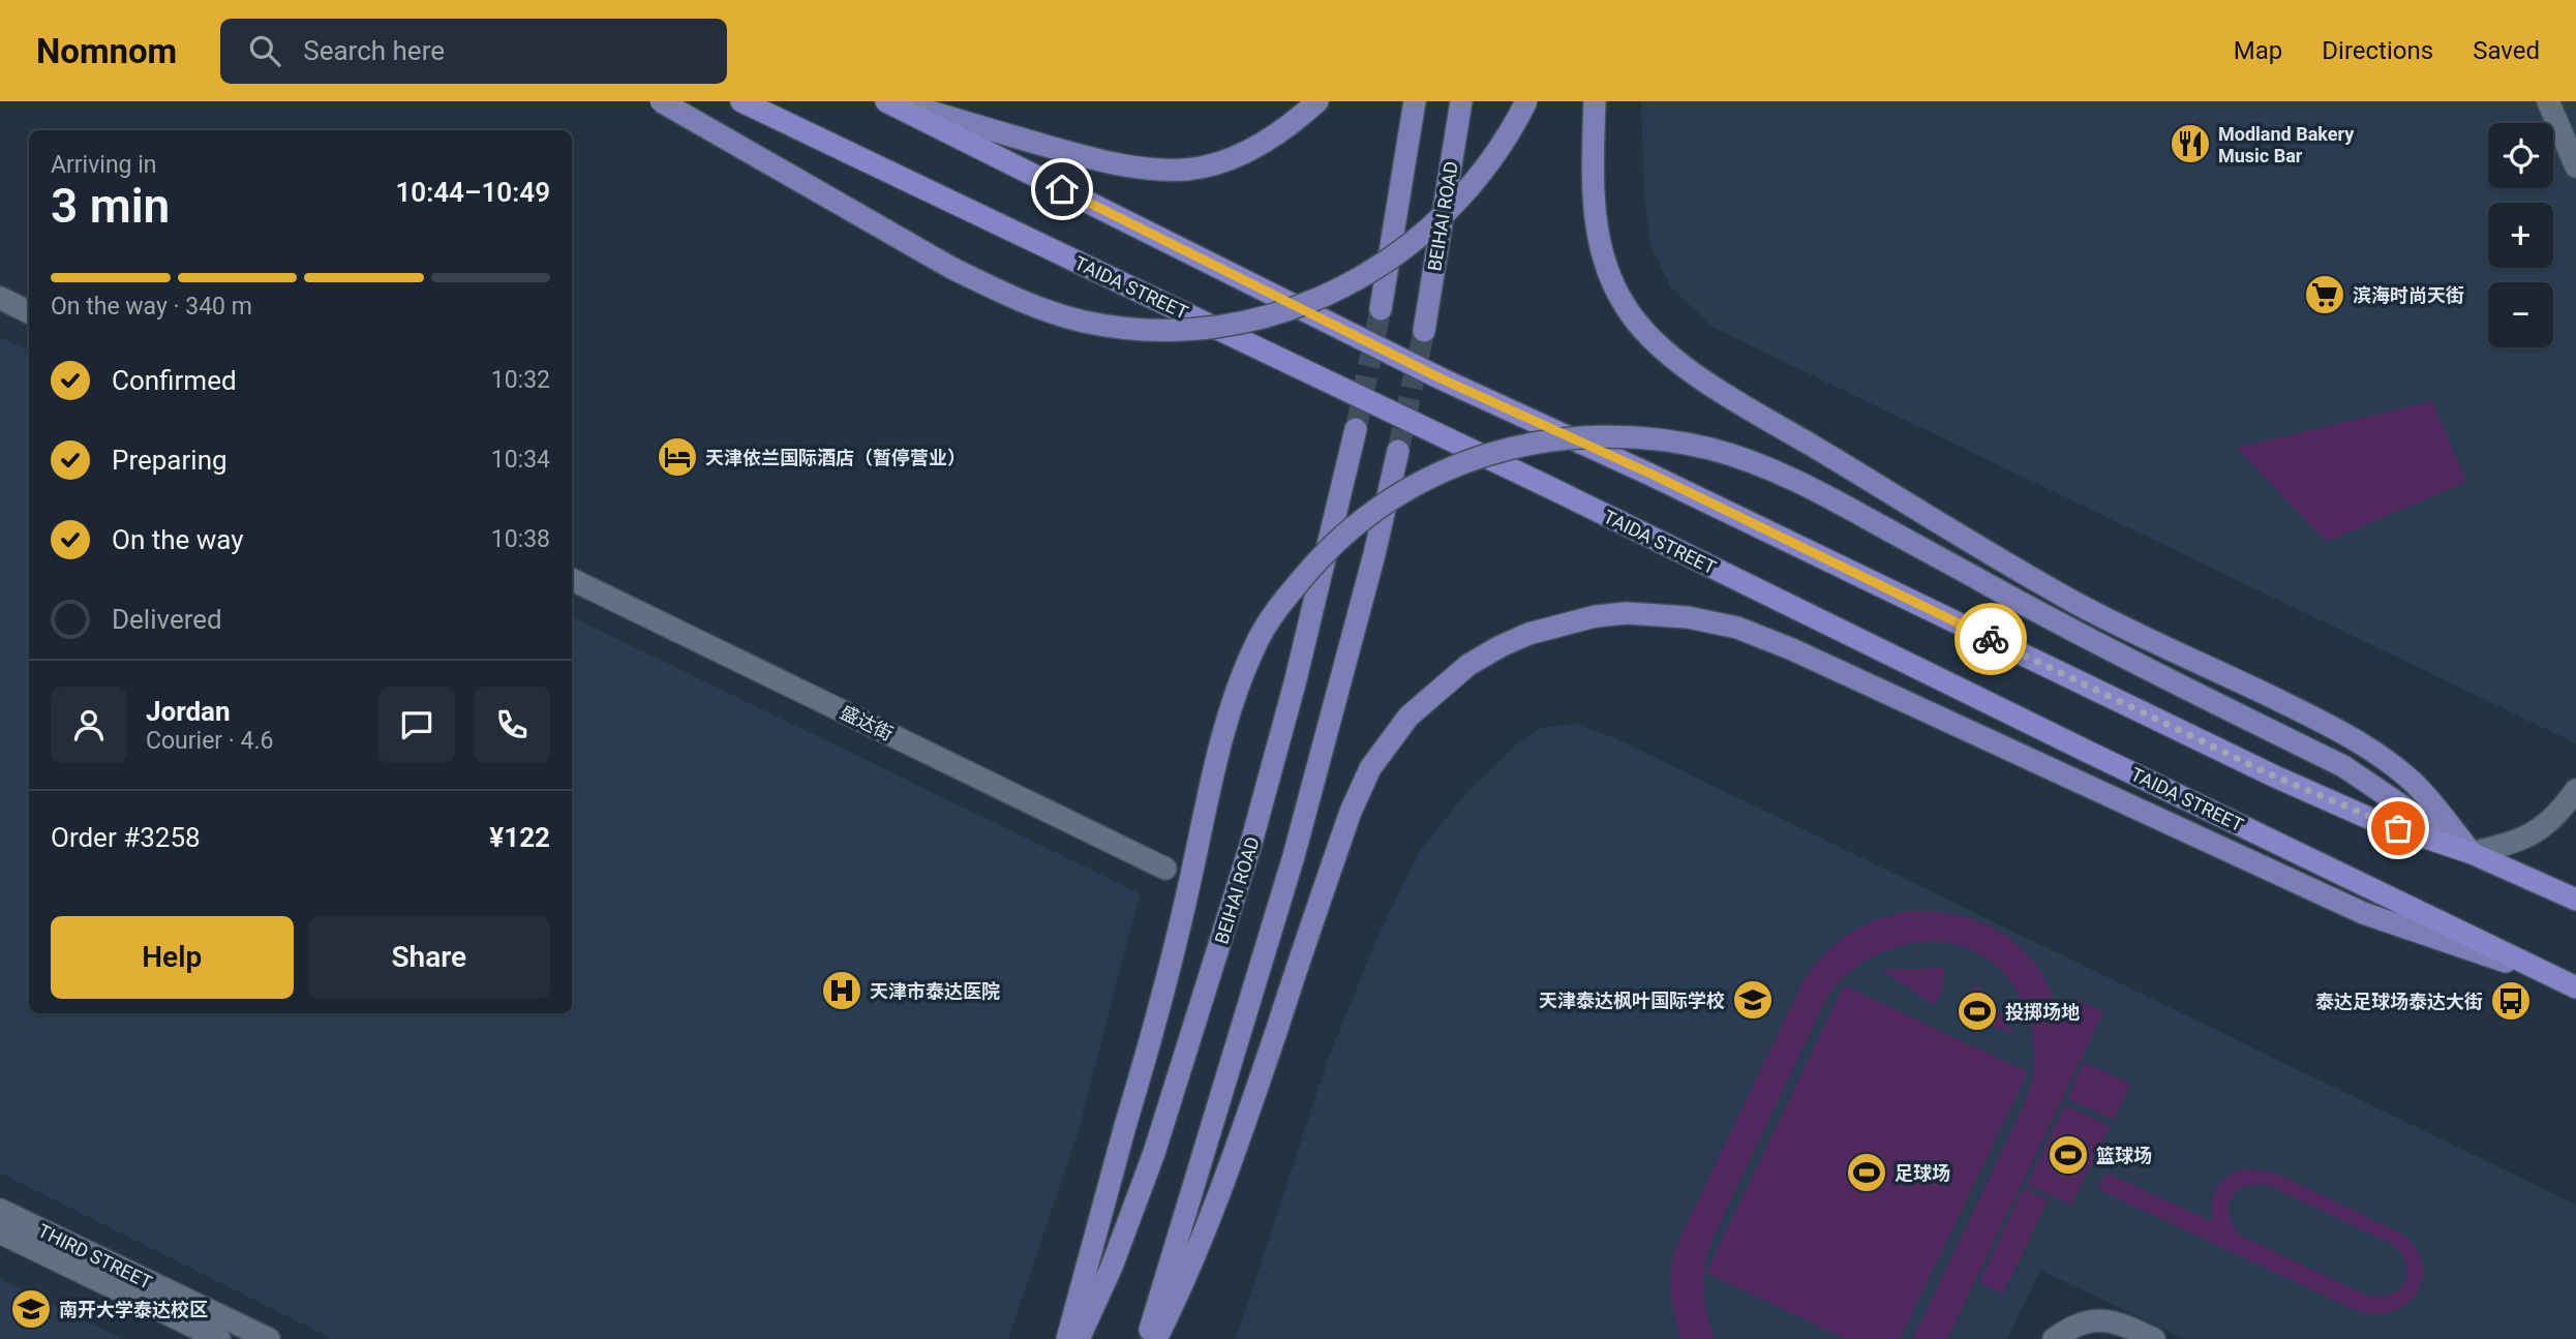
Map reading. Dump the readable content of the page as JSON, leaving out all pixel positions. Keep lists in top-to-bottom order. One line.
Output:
{"streets":{"highway":["TAIDA STREET"],"main road":["BEIHAI ROAD"],"street":["盛达街","THIRD STREET"]},"places":{"restaurant":["Modland Bakery Music Bar"],"supermarket":["滨海时尚天街"],"hotel":["天津依兰国际酒店（暂停营业）"],"hospital":["天津市泰达医院"],"school or university":["天津泰达枫叶国际学校","南开大学泰达校区"],"bus stop":["泰达足球场泰达大街"],"sports":["投掷场地","篮球场","足球场"]},"page":{"header":"Nomnom","search":"Search here","nav":["Map","Directions","Saved"],"map_buttons":["+","−"],"heading":["3 min","Arriving in","10:44–10:49"],"panel":["Jordan","Courier · 4.6","Order #3258","¥122"],"bar":"On the way · 340 m","list":[["Confirmed","10:32"],["Preparing","10:34"],["On the way","10:38"],"Delivered"],"buttons":["Help","Share"]}}
